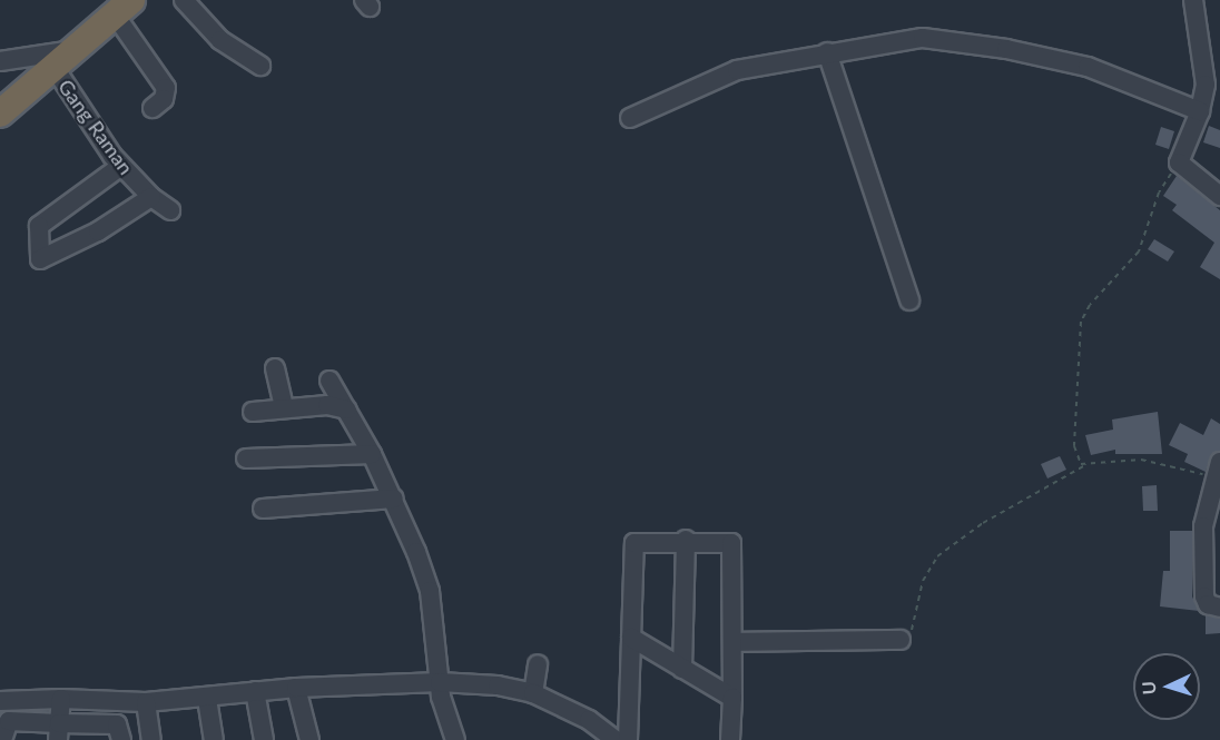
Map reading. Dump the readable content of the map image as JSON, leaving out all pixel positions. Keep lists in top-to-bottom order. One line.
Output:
{"streets":{"street":["Gang Raman"]},"north":"left"}
